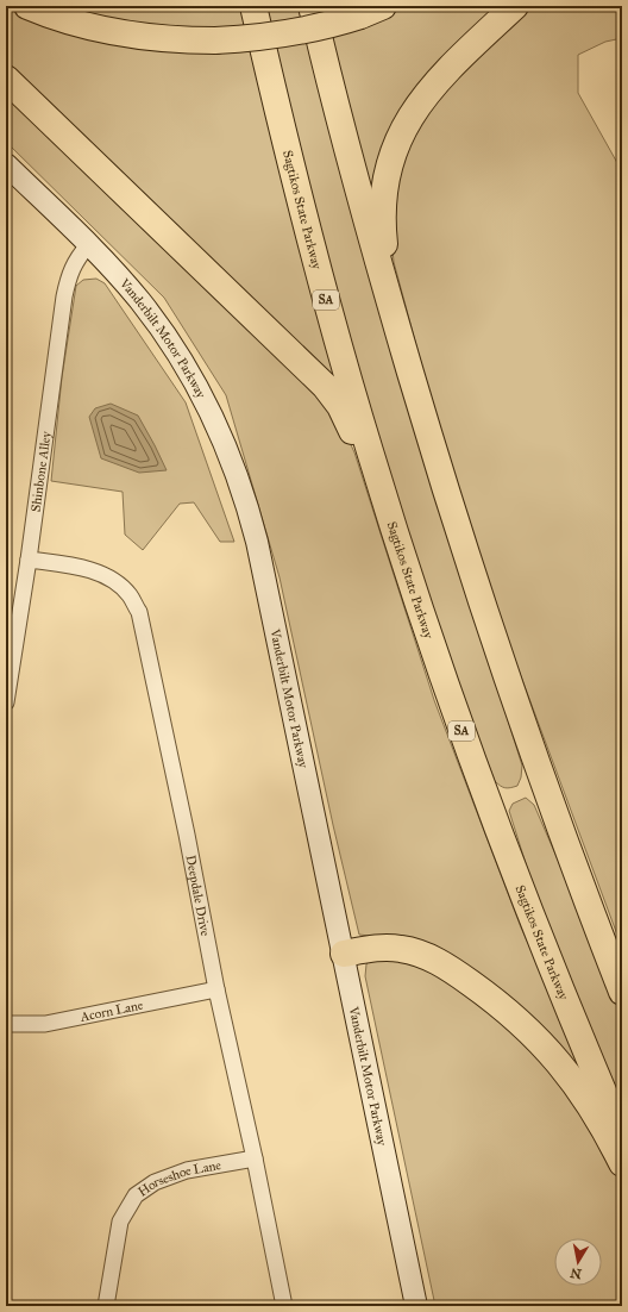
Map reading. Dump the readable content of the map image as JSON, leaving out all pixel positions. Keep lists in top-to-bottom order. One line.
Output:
{"streets":{"highway":["Sagtikos State Parkway","SA"],"main road":["Vanderbilt Motor Parkway"],"street":["Shinbone Alley","Deepdale Drive","Acorn Lane","Horseshoe Lane"]},"crossings":[["Vanderbilt Motor Parkway","Shinbone Alley"],["Shinbone Alley","Deepdale Drive"],["Deepdale Drive","Acorn Lane"],["Deepdale Drive","Horseshoe Lane"]],"north":"bottom"}
